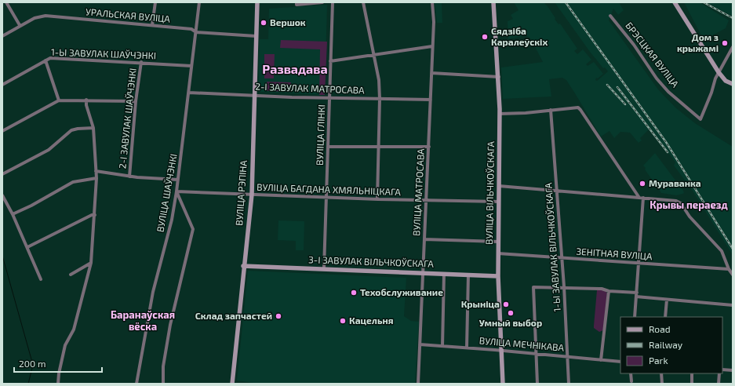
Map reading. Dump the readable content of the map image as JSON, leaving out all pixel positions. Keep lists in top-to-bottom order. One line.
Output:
{"streets":{"street":["УРАЛЬСКАЯ ВУЛІЦА","1-Ы ЗАВУЛАК ШАЎЧЭНКІ","БРЭСЦКАЯ ВУЛІЦА","2-І ЗАВУЛАК МАТРОСАВА","2-І ЗАВУЛАК ШАЎЧЭНКІ","ВУЛІЦА ГЛІНКІ","ВУЛІЦА БАГДАНА ХМЯЛЬНІЦКАГА","ВУЛІЦА МАТРОСАВА","ВУЛІЦА ШАЎЧЭНКІ","ВУЛІЦА РЭПІНА","ВУЛІЦА ВІЛЬЧКОЎСКАГА","1-Ы ЗАВУЛАК ВІЛЬЧКОЎСКАГА","ЗЕНІТНАЯ ВУЛІЦА","3-І ЗАВУЛАК ВІЛЬЧКОЎСКАГА","ВУЛІЦА МЕЧНІКАВА"]},"crossings":[["УРАЛЬСКАЯ ВУЛІЦА","ВУЛІЦА ШАЎЧЭНКІ"],["УРАЛЬСКАЯ ВУЛІЦА","ВУЛІЦА РЭПІНА"],["1-Ы ЗАВУЛАК ШАЎЧЭНКІ","2-І ЗАВУЛАК ШАЎЧЭНКІ"],["1-Ы ЗАВУЛАК ШАЎЧЭНКІ","ВУЛІЦА ШАЎЧЭНКІ"],["2-І ЗАВУЛАК МАТРОСАВА","ВУЛІЦА ГЛІНКІ"],["2-І ЗАВУЛАК МАТРОСАВА","ВУЛІЦА МАТРОСАВА"],["2-І ЗАВУЛАК МАТРОСАВА","ВУЛІЦА ШАЎЧЭНКІ"],["2-І ЗАВУЛАК МАТРОСАВА","ВУЛІЦА РЭПІНА"],["ВУЛІЦА ГЛІНКІ","ВУЛІЦА БАГДАНА ХМЯЛЬНІЦКАГА"],["ВУЛІЦА ГЛІНКІ","3-І ЗАВУЛАК ВІЛЬЧКОЎСКАГА"],["ВУЛІЦА БАГДАНА ХМЯЛЬНІЦКАГА","ВУЛІЦА МАТРОСАВА"],["ВУЛІЦА БАГДАНА ХМЯЛЬНІЦКАГА","ВУЛІЦА ШАЎЧЭНКІ"],["ВУЛІЦА БАГДАНА ХМЯЛЬНІЦКАГА","ВУЛІЦА РЭПІНА"],["ВУЛІЦА БАГДАНА ХМЯЛЬНІЦКАГА","ВУЛІЦА ВІЛЬЧКОЎСКАГА"],["ВУЛІЦА МАТРОСАВА","3-І ЗАВУЛАК ВІЛЬЧКОЎСКАГА"],["ВУЛІЦА МАТРОСАВА","ВУЛІЦА МЕЧНІКАВА"],["ВУЛІЦА РЭПІНА","3-І ЗАВУЛАК ВІЛЬЧКОЎСКАГА"],["ВУЛІЦА ВІЛЬЧКОЎСКАГА","ЗЕНІТНАЯ ВУЛІЦА"],["ВУЛІЦА ВІЛЬЧКОЎСКАГА","3-І ЗАВУЛАК ВІЛЬЧКОЎСКАГА"],["ВУЛІЦА ВІЛЬЧКОЎСКАГА","ВУЛІЦА МЕЧНІКАВА"],["1-Ы ЗАВУЛАК ВІЛЬЧКОЎСКАГА","ЗЕНІТНАЯ ВУЛІЦА"],["1-Ы ЗАВУЛАК ВІЛЬЧКОЎСКАГА","ВУЛІЦА МЕЧНІКАВА"]],"districts":["Развадава","Крывы пераезд","Баранаўская вёска"],"places":["Вершок","Сядзіба Каралеўскіх","Дом з крыжамі","Мураванка","Техобслуживание","Крыніца","Умный выбор","Склад запчастей","Кацельня"],"legend":["Road","Railway","Park"],"scale_bar":"200 m"}
